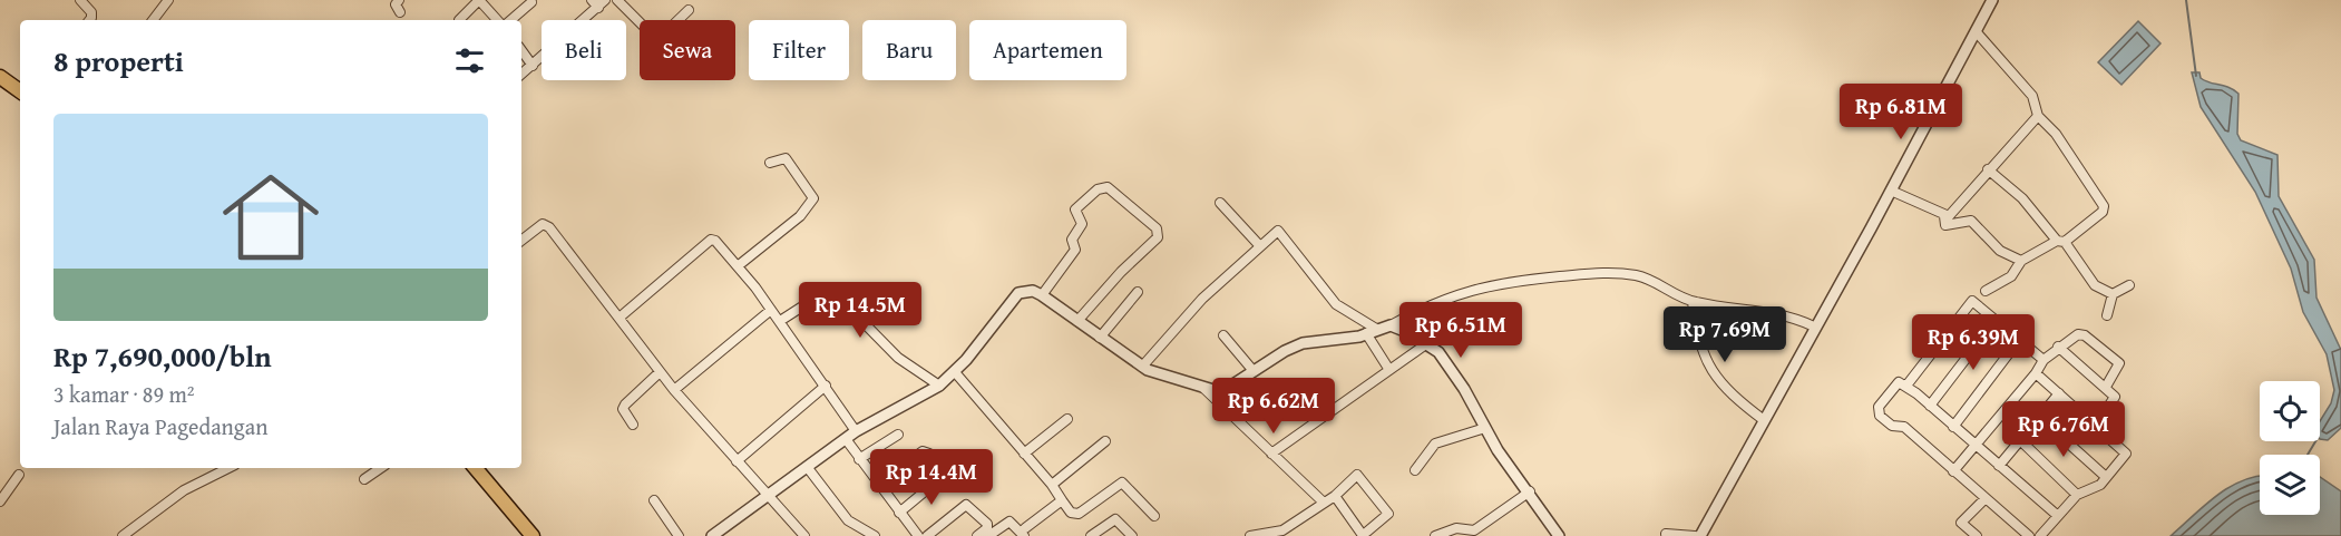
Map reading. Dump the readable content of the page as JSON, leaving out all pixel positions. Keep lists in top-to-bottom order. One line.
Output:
{"page":{"chip":["Beli","Sewa","Filter","Baru","Apartemen"],"heading":"8 properti","price":["Rp 6.81M","Rp 14.5M","Rp 6.51M","Rp 7.69M","Rp 6.39M","Rp 6.62M","Rp 6.76M","Rp 14.4M"],"list":[{"name":"Rp 7,690,000/bln","note":"3 kamar · 89 m² · Jalan Raya Pagedangan"}]}}
